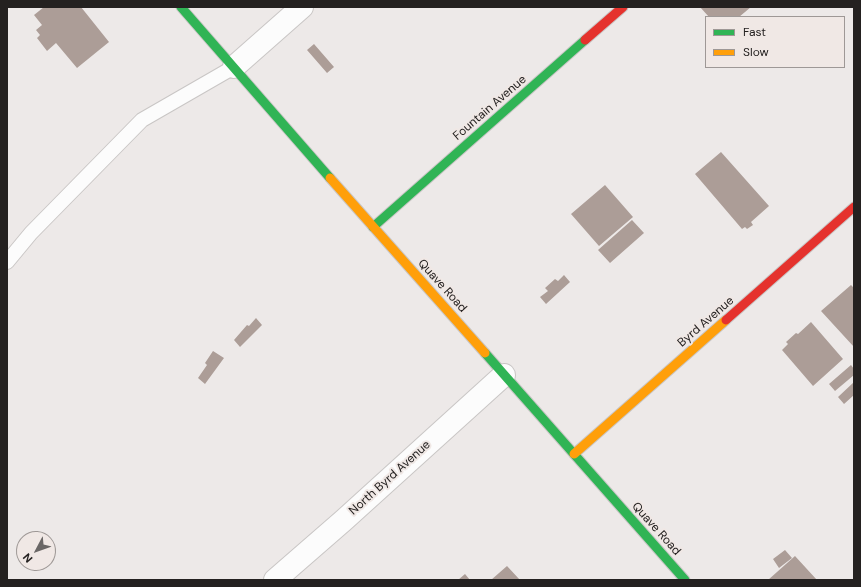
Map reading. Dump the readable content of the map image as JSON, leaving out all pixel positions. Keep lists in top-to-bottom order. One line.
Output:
{"streets":{"street":["Fountain Avenue","Quave Road","Byrd Avenue","North Byrd Avenue"]},"crossings":[["Fountain Avenue","Quave Road"],["Quave Road","Byrd Avenue"],["Quave Road","North Byrd Avenue"]],"legend":["Fast","Slow"],"north":"bottom left"}
